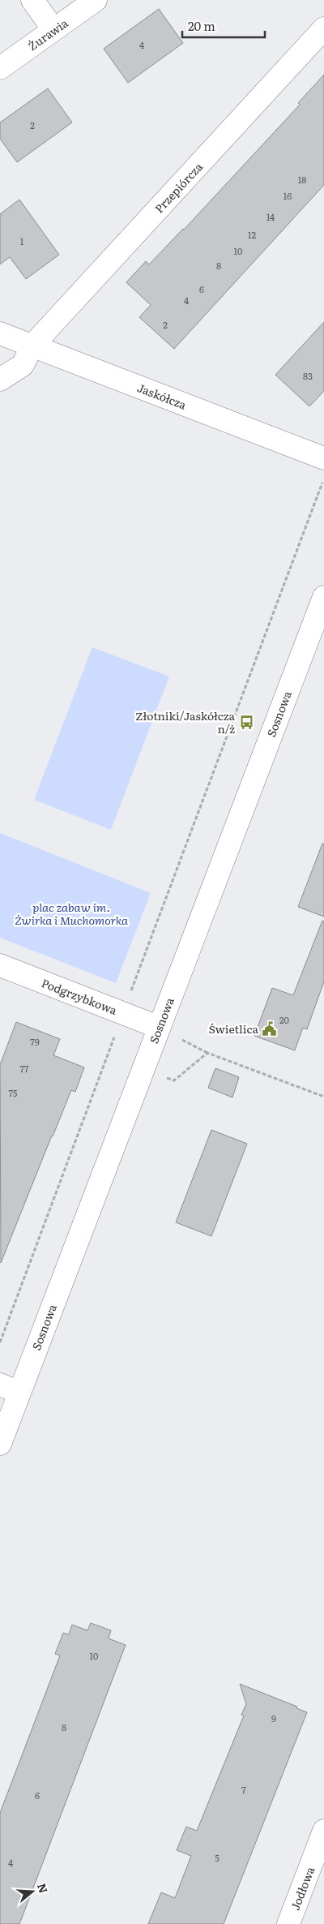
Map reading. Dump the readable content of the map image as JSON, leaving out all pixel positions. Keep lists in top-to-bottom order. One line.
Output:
{"streets":{"street":["Żurawia","Przepiórcza","Jaskółcza","Sosnowa","Podgrzybkowa","Jodłowa"]},"crossings":[["Przepiórcza","Jaskółcza"],["Sosnowa","Podgrzybkowa"]],"parks":["plac zabaw im. Żwirka i Muchomorka"],"places":{"bus stop":["Złotniki/Jaskółcza n/ż"],"public building":["Świetlica"]},"house_numbers":["4","2","18","16","14","12","1","10","8","6","4","2","83","20","79","77","75","10","9","8","7","6","5","4"],"scale_bar":"20 m","north":"right"}
